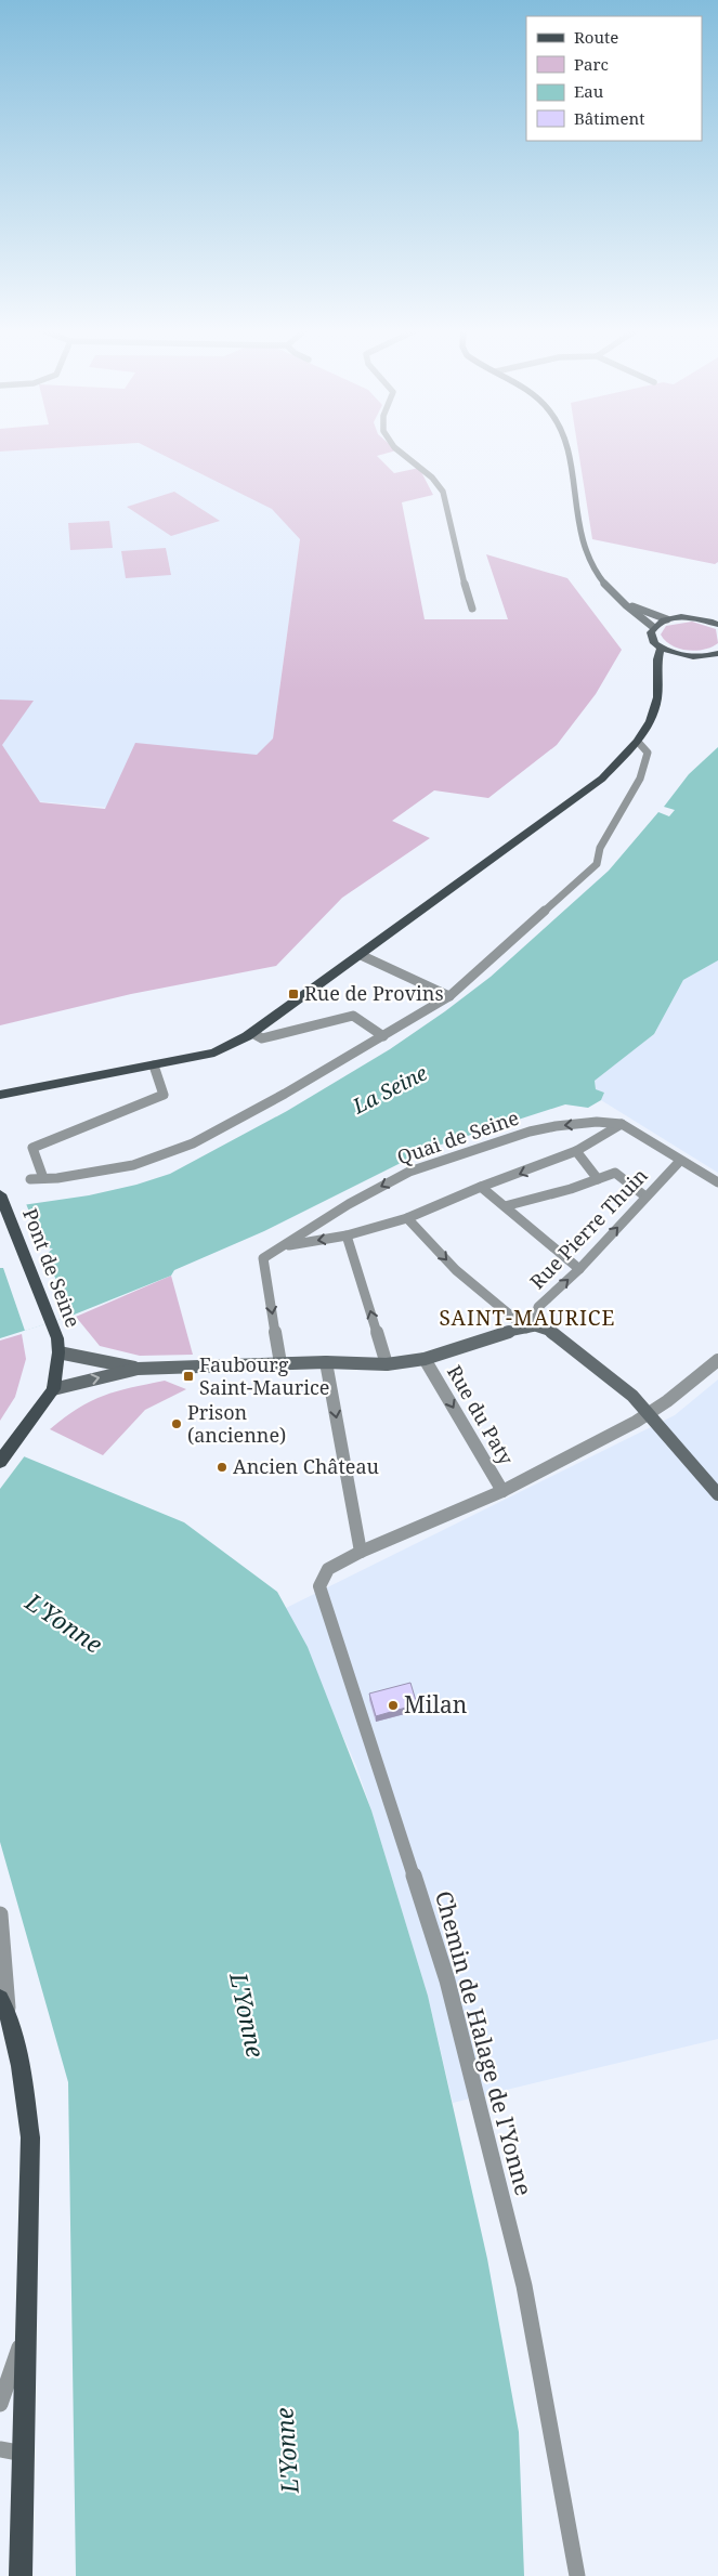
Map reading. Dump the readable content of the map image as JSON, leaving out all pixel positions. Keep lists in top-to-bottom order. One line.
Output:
{"streets":{"main road":["Pont de Seine"],"street":["Quai de Seine","Rue Pierre Thuin","Rue du Paty","Chemin de Halage de l'Yonne"]},"crossings":[["Rue du Paty","Chemin de Halage de l'Yonne"]],"one_way":["Rue Pierre Thuin","Rue du Paty"],"districts":["SAINT-MAURICE"],"water":["La Seine","L'Yonne"],"places":{"transit":["Rue de Provins","Faubourg Saint-Maurice"],"other":["Prison (ancienne)","Ancien Château","Milan"]},"legend":["Route","Parc","Eau","Bâtiment"]}
